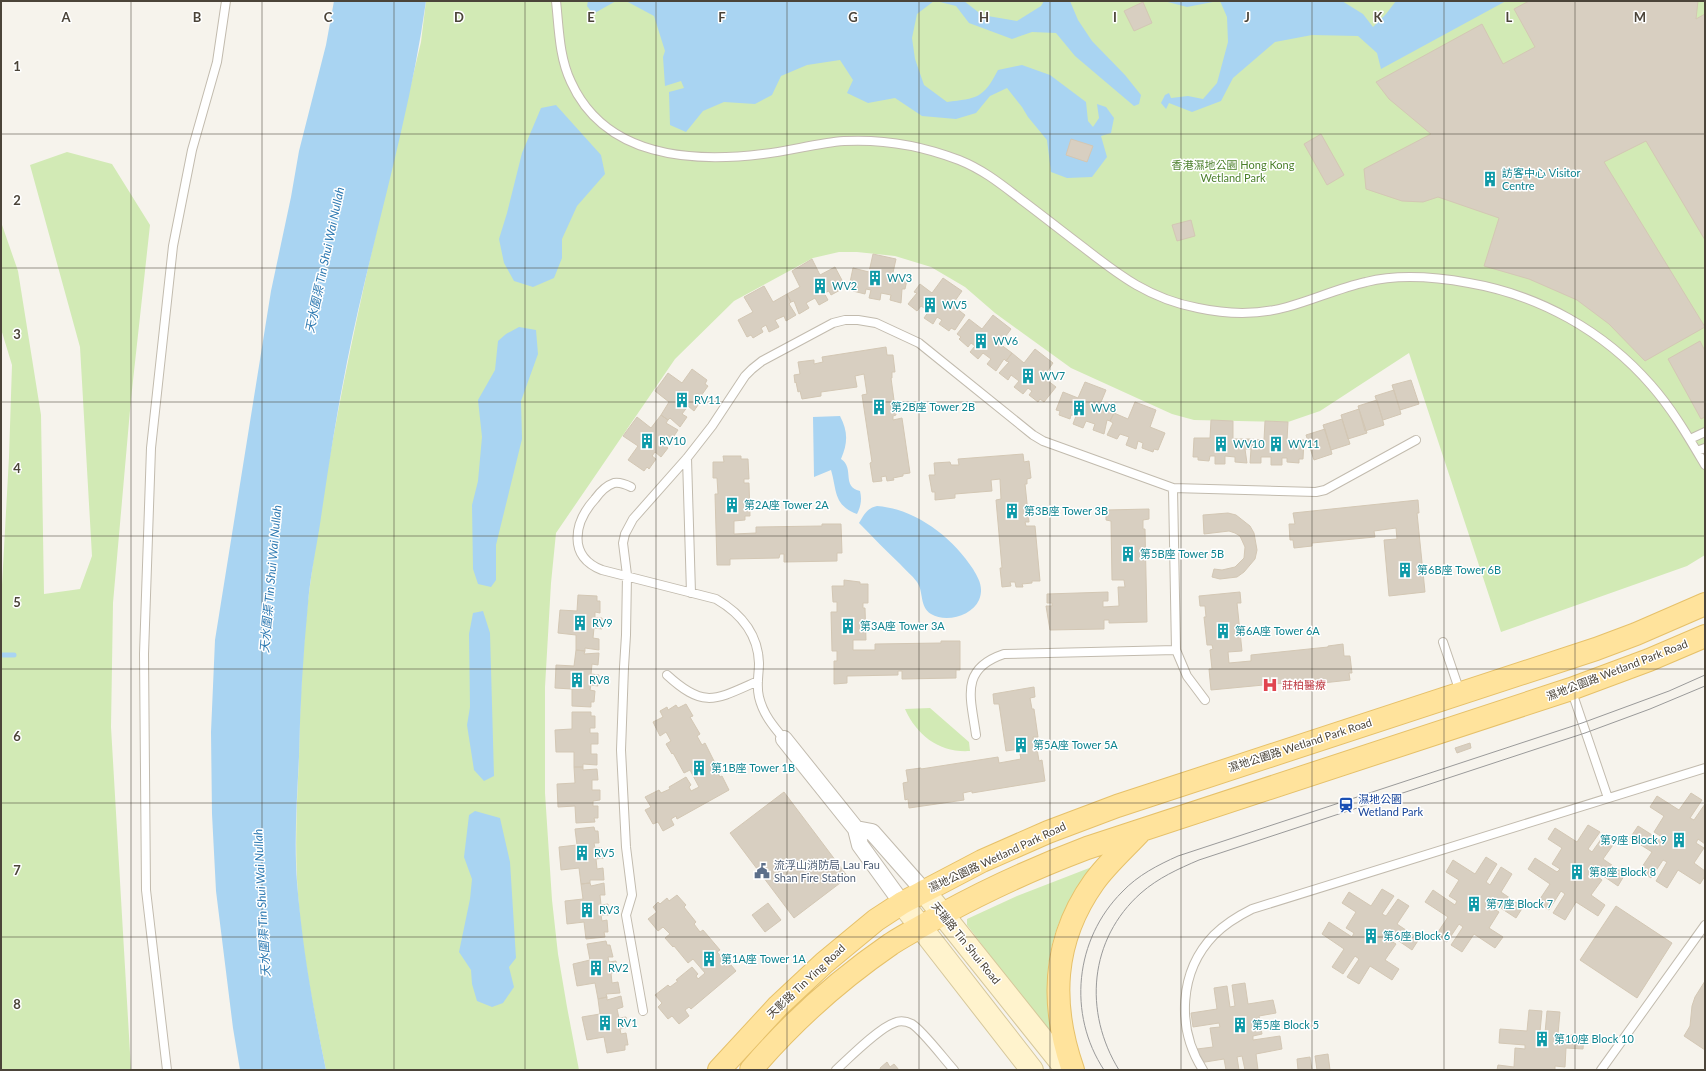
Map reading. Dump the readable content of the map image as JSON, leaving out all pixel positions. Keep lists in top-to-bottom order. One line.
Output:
{"streets":{"main road":["濕地公園路 Wetland Park Road","天瑞路 Tin Shui Road","天影路 Tin Ying Road"]},"crossings":[["濕地公園路 Wetland Park Road","天瑞路 Tin Shui Road"],["濕地公園路 Wetland Park Road","天影路 Tin Ying Road"]],"water":["天水圍渠 Tin Shui Wai Nullah"],"parks":["香港濕地公園 Hong Kong Wetland Park"],"places":{"building":["訪客中心 Visitor Centre","WV3","WV2","WV5","WV6","WV7","RV11","第2B座 Tower 2B","WV8","RV10","WV10","WV11","第2A座 Tower 2A","第3B座 Tower 3B","第5B座 Tower 5B","第6B座 Tower 6B","RV9","第3A座 Tower 3A","第6A座 Tower 6A","RV8","第5A座 Tower 5A","第1B座 Tower 1B","第9座 Block 9","RV5","第8座 Block 8","第7座 Block 7","RV3","第6座 Block 6","第1A座 Tower 1A","RV2","RV1","第5座 Block 5","第10座 Block 10"],"hospital":["莊柏醫療"],"station":["濕地公園 Wetland Park"],"public building":["流浮山消防局 Lau Fau Shan Fire Station"]},"grid":{"columns":["A","B","C","D","E","F","G","H","I","J","K","L","M"],"rows":["1","2","3","4","5","6","7","8"]}}
